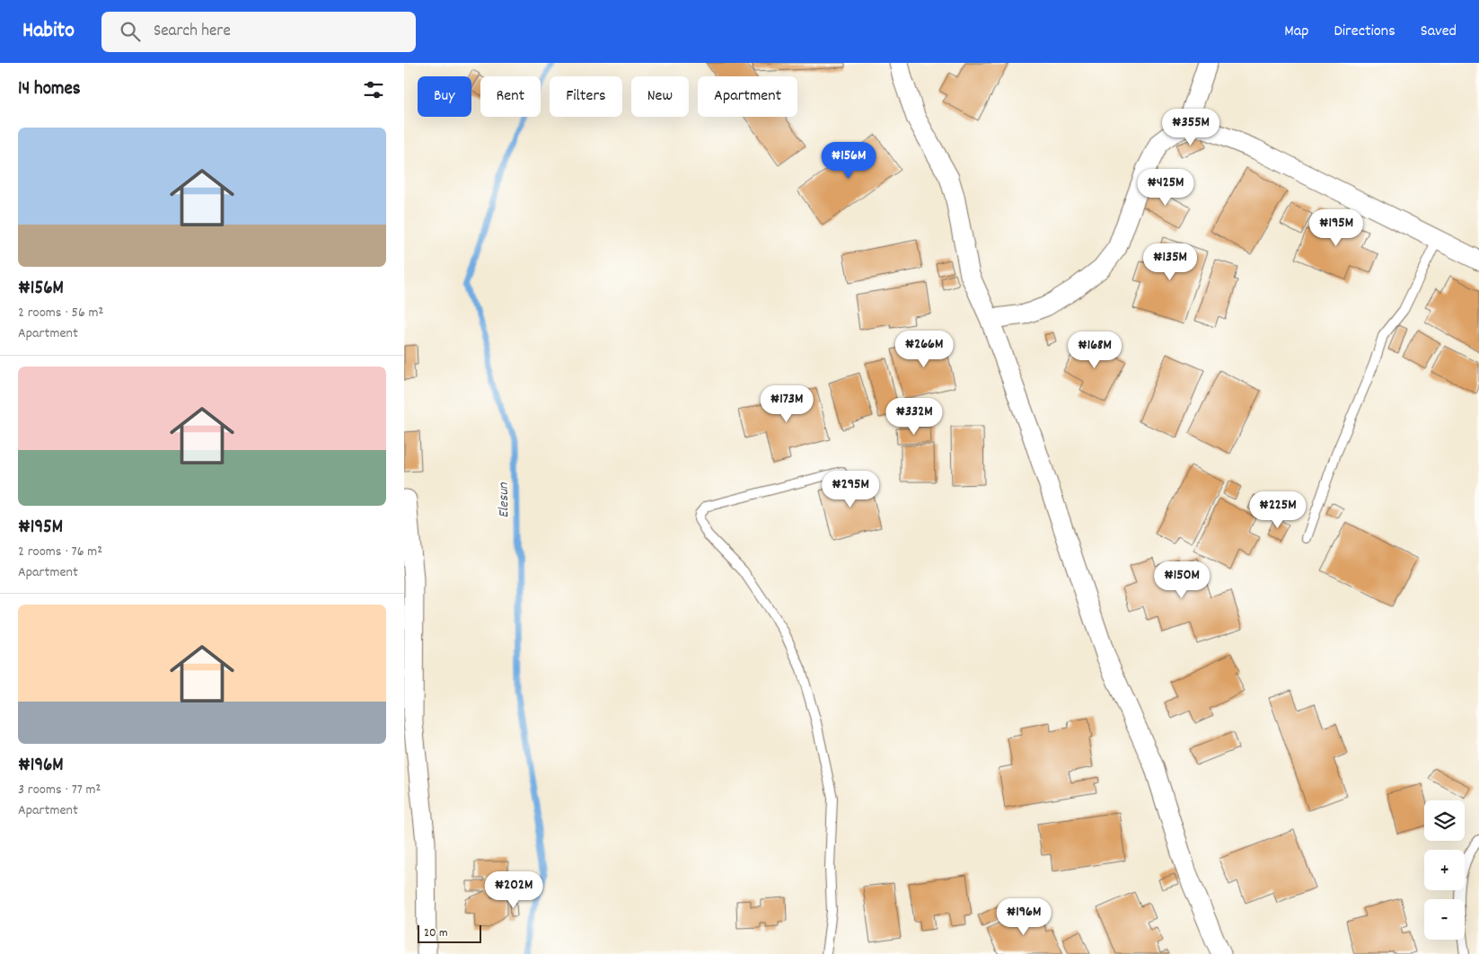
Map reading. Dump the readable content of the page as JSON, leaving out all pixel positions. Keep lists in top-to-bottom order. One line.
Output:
{"water":["Elesun"],"scale_bar":"20 m","page":{"header":"Habito","search":"Search here","nav":["Map","Directions","Saved"],"heading":"14 homes","chip":["Buy","Rent","Filters","New","Apartment"],"price":["₦355M","₦156M","₦425M","₦195M","₦135M","₦266M","₦168M","₦173M","₦332M","₦295M","₦225M","₦150M","₦202M","₦196M"],"list":[{"name":"₦156M","note":"2 rooms · 56 m² · Apartment"},{"name":"₦195M","note":"2 rooms · 76 m² · Apartment"},{"name":"₦196M","note":"3 rooms · 77 m² · Apartment"}],"map_buttons":["+","−"],"scale":"20 m"}}
